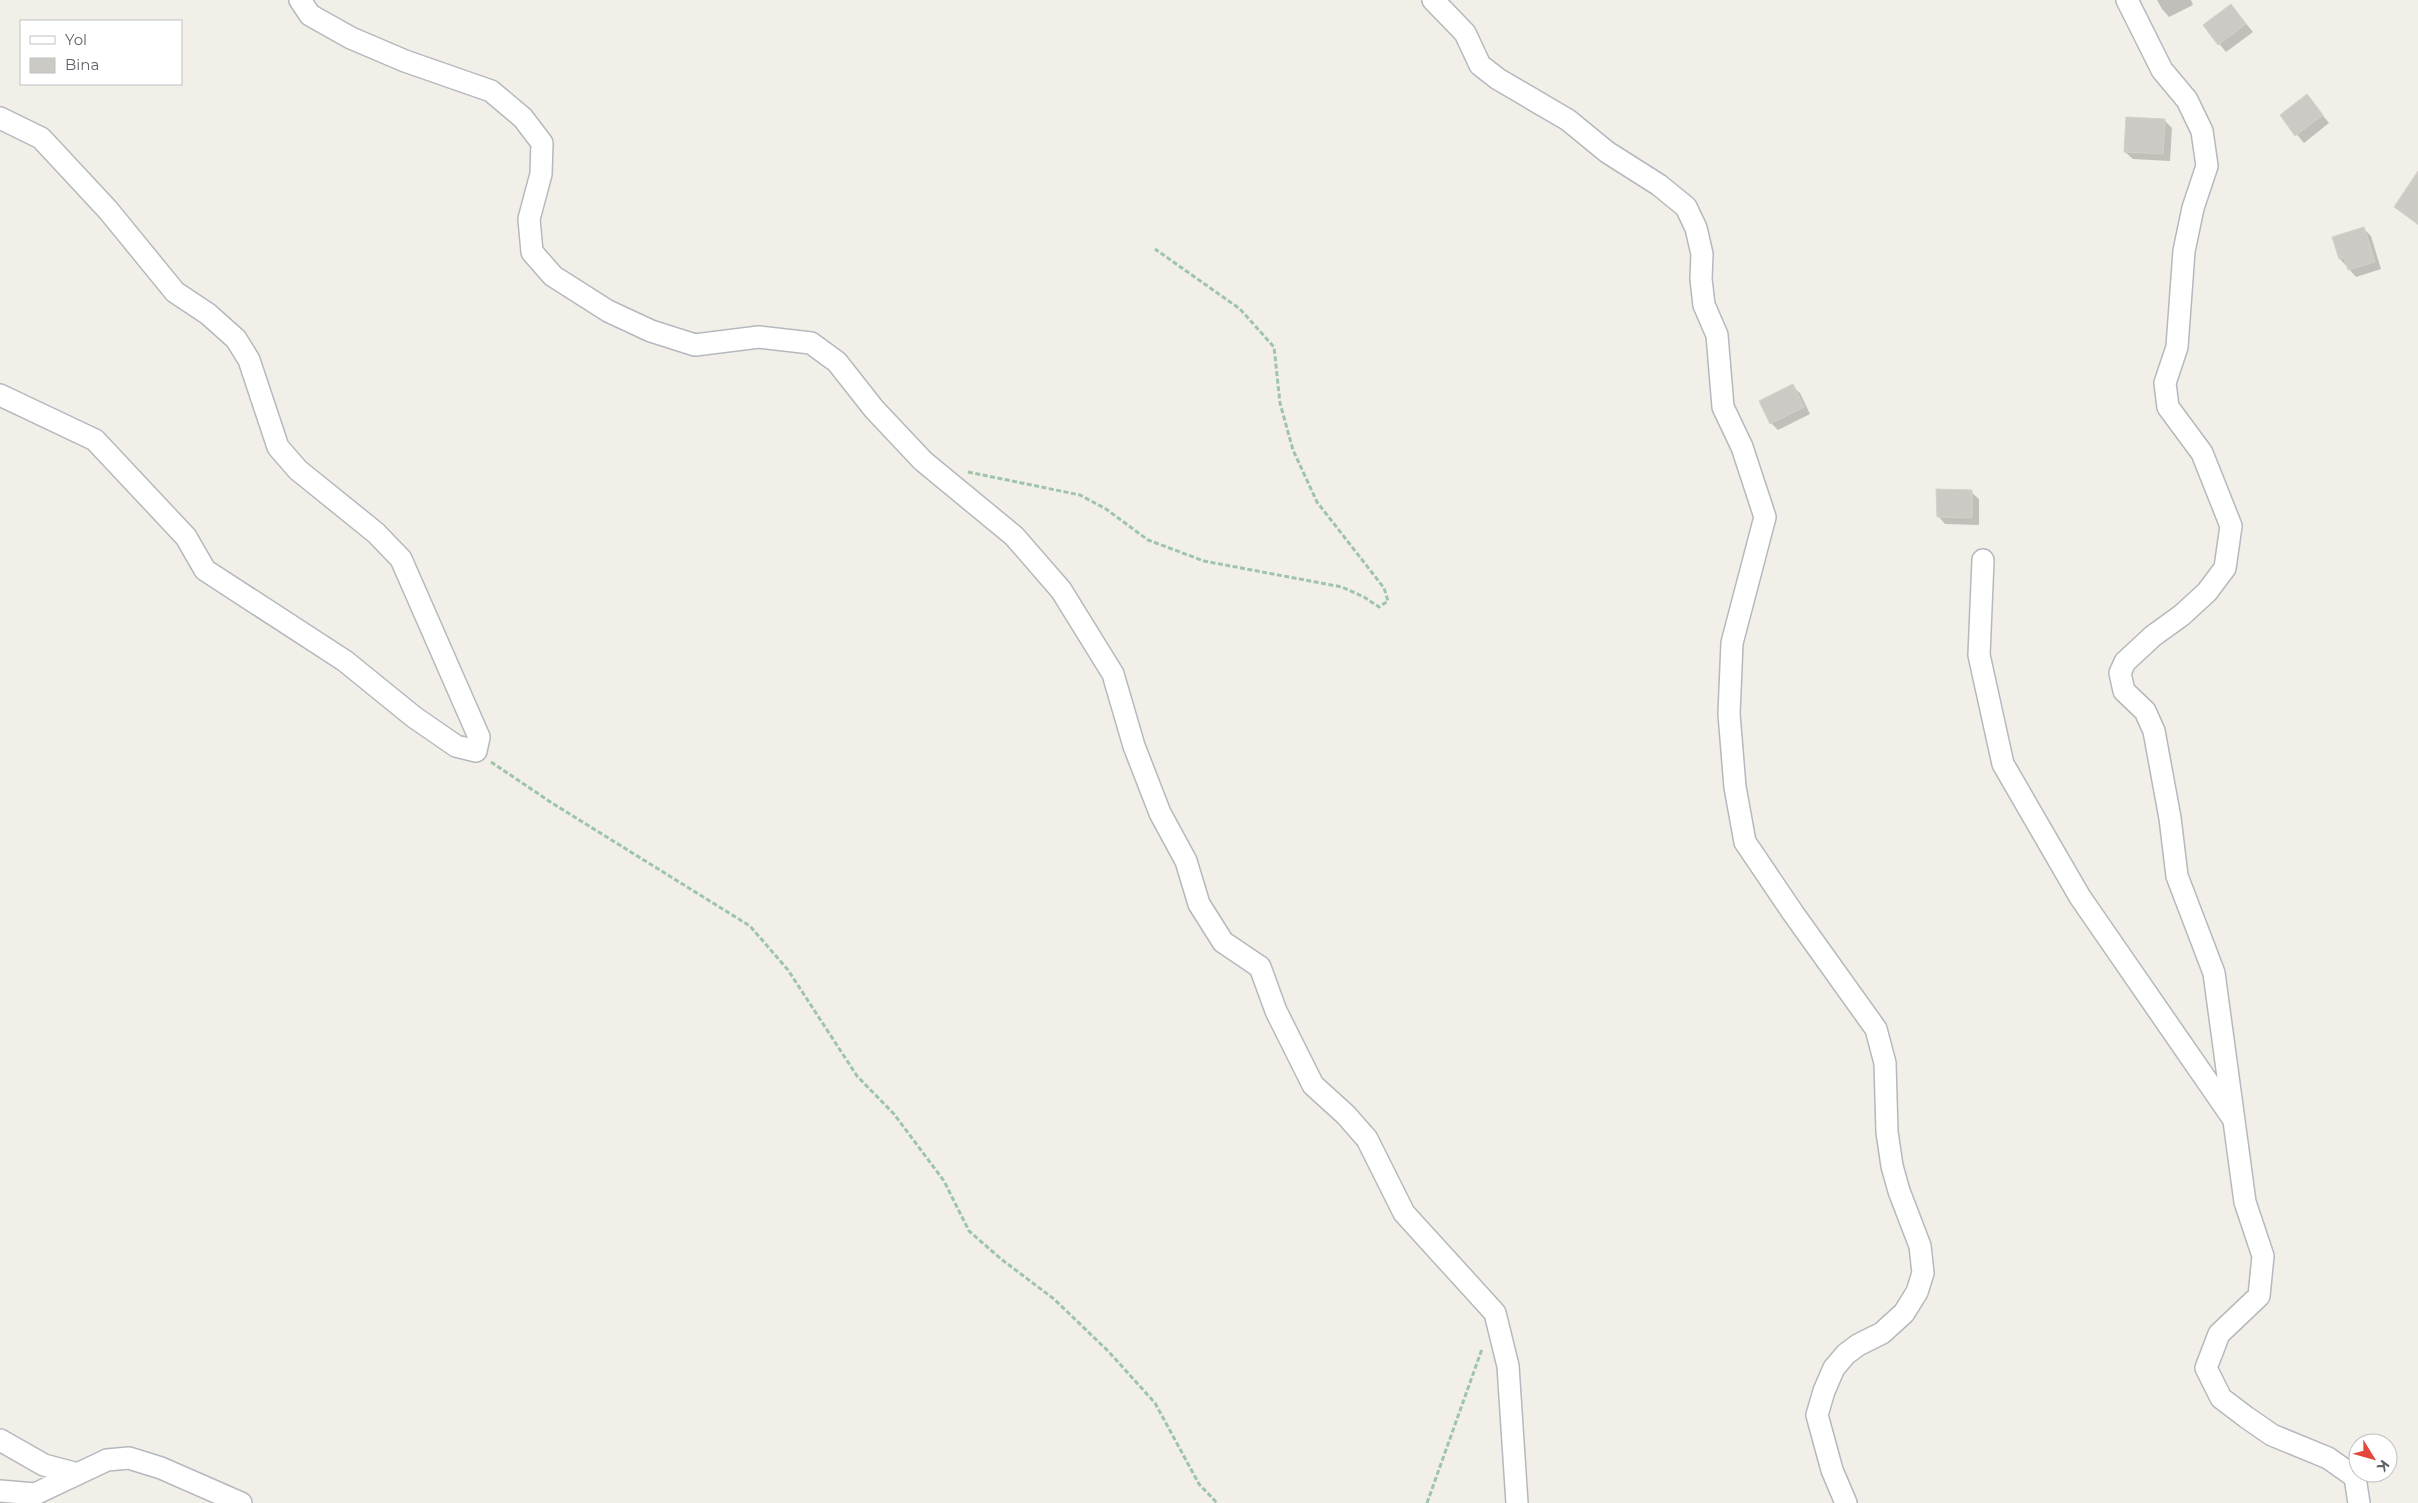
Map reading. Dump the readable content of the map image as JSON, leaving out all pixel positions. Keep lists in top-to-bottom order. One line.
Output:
{"legend":["Yol","Bina"],"north":"bottom right"}
